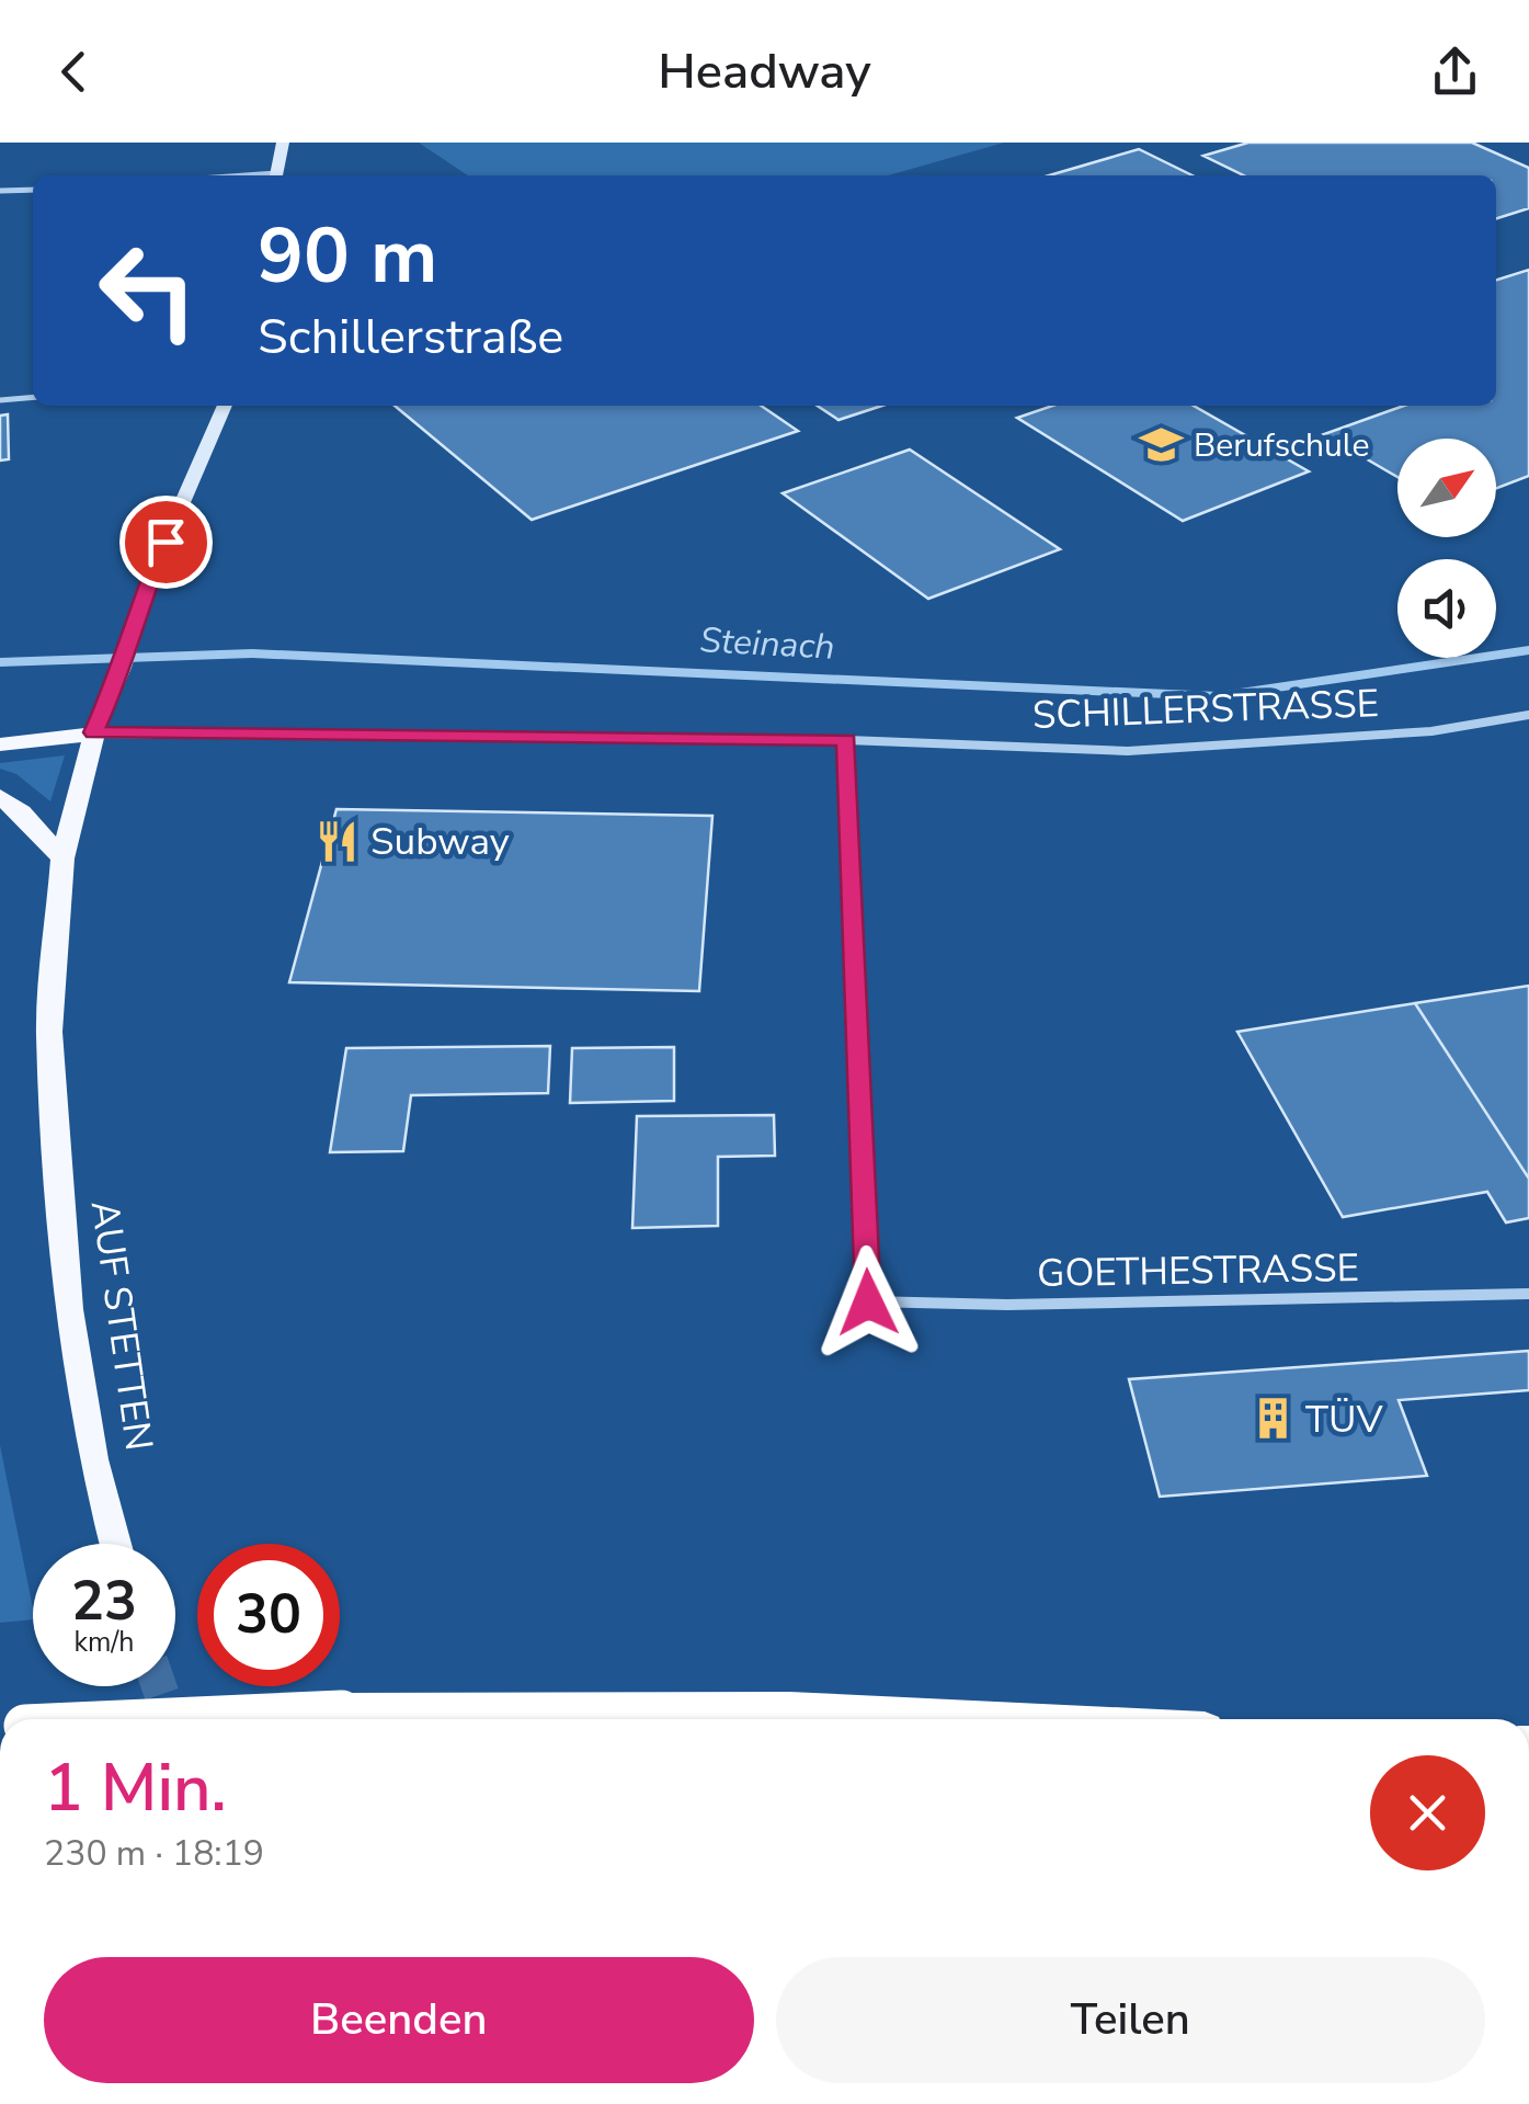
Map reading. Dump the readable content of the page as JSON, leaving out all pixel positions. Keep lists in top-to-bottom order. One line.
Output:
{"streets":{"main road":["AUF STETTEN"],"street":["SCHILLERSTRASSE","GOETHESTRASSE"]},"crossings":[["SCHILLERSTRASSE","GOETHESTRASSE"],["SCHILLERSTRASSE","AUF STETTEN"]],"water":["Steinach"],"places":{"school or university":["Berufschule"],"restaurant":["Subway"],"building":["TÜV"]},"north":"top right","page":{"header":"Headway","turn":["90 m","Schillerstraße"],"speed":"23 km/h","limit":"30","heading":["1 Min.","230 m · 18:19"],"buttons":["Beenden","Teilen"]}}
